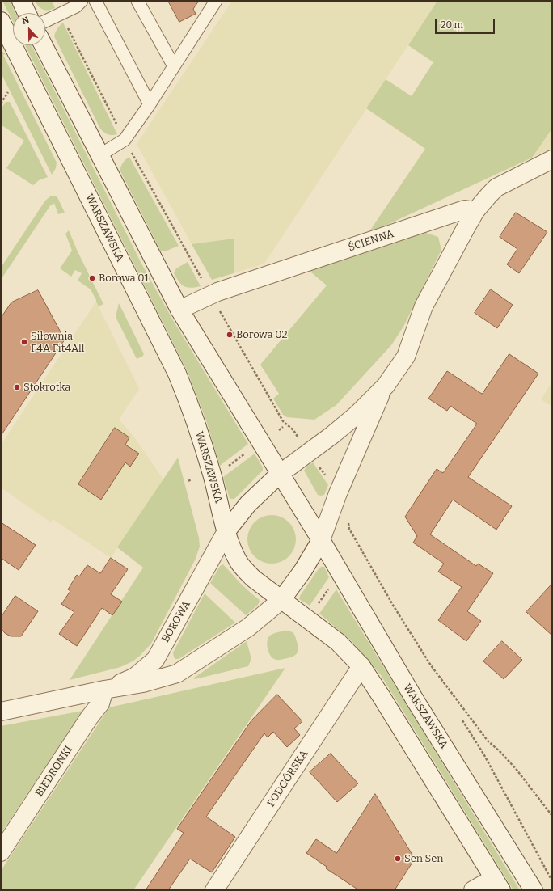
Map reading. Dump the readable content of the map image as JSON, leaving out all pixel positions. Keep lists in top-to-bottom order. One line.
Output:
{"streets":{"main road":["WARSZAWSKA","ŚCIENNA","BOROWA","BIEDRONKI","PODGÓRSKA"]},"crossings":[["WARSZAWSKA","BOROWA"],["BOROWA","BIEDRONKI"]],"places":["Borowa 01","Borowa 02","Siłownia F4A Fit4All","Stokrotka","Sen Sen"],"scale_bar":"20 m","north":"top"}
